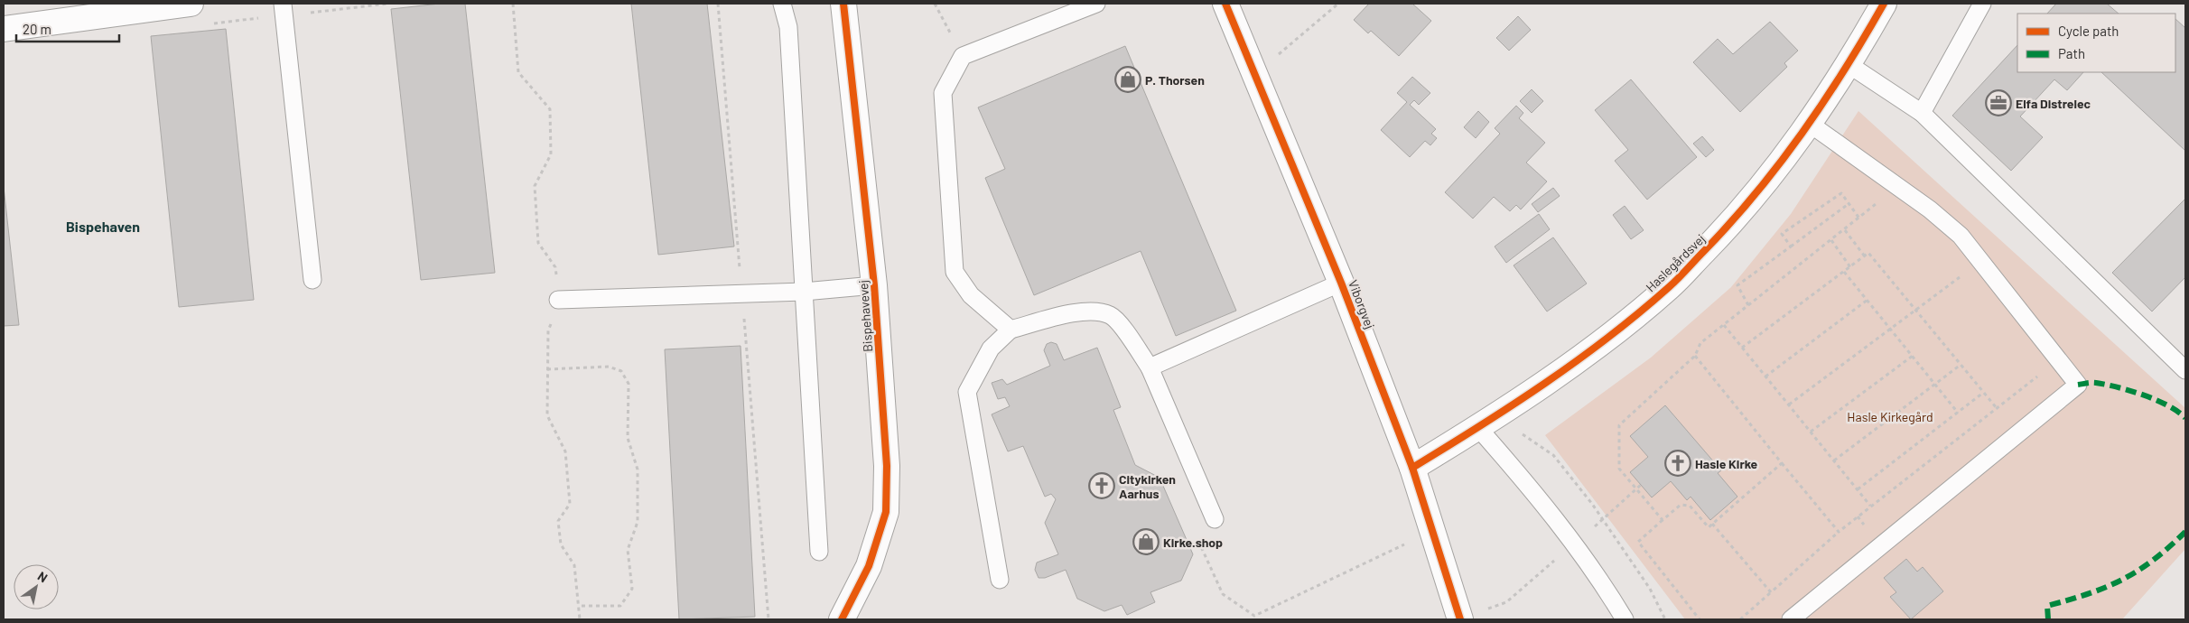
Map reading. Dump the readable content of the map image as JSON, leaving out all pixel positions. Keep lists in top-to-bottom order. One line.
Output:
{"streets":{"street":["Haslegårdsvej","Viborgvej","Bispehavevej"]},"crossings":[["Haslegårdsvej","Viborgvej"]],"districts":["Bispehaven"],"parks":["Hasle Kirkegård"],"places":{"shop":["P. Thorsen","Kirke.shop"],"office":["Elfa Distrelec"],"church":["Hasle Kirke","Citykirken Aarhus"]},"legend":["Cycle path","Path"],"scale_bar":"20 m","north":"top right"}
